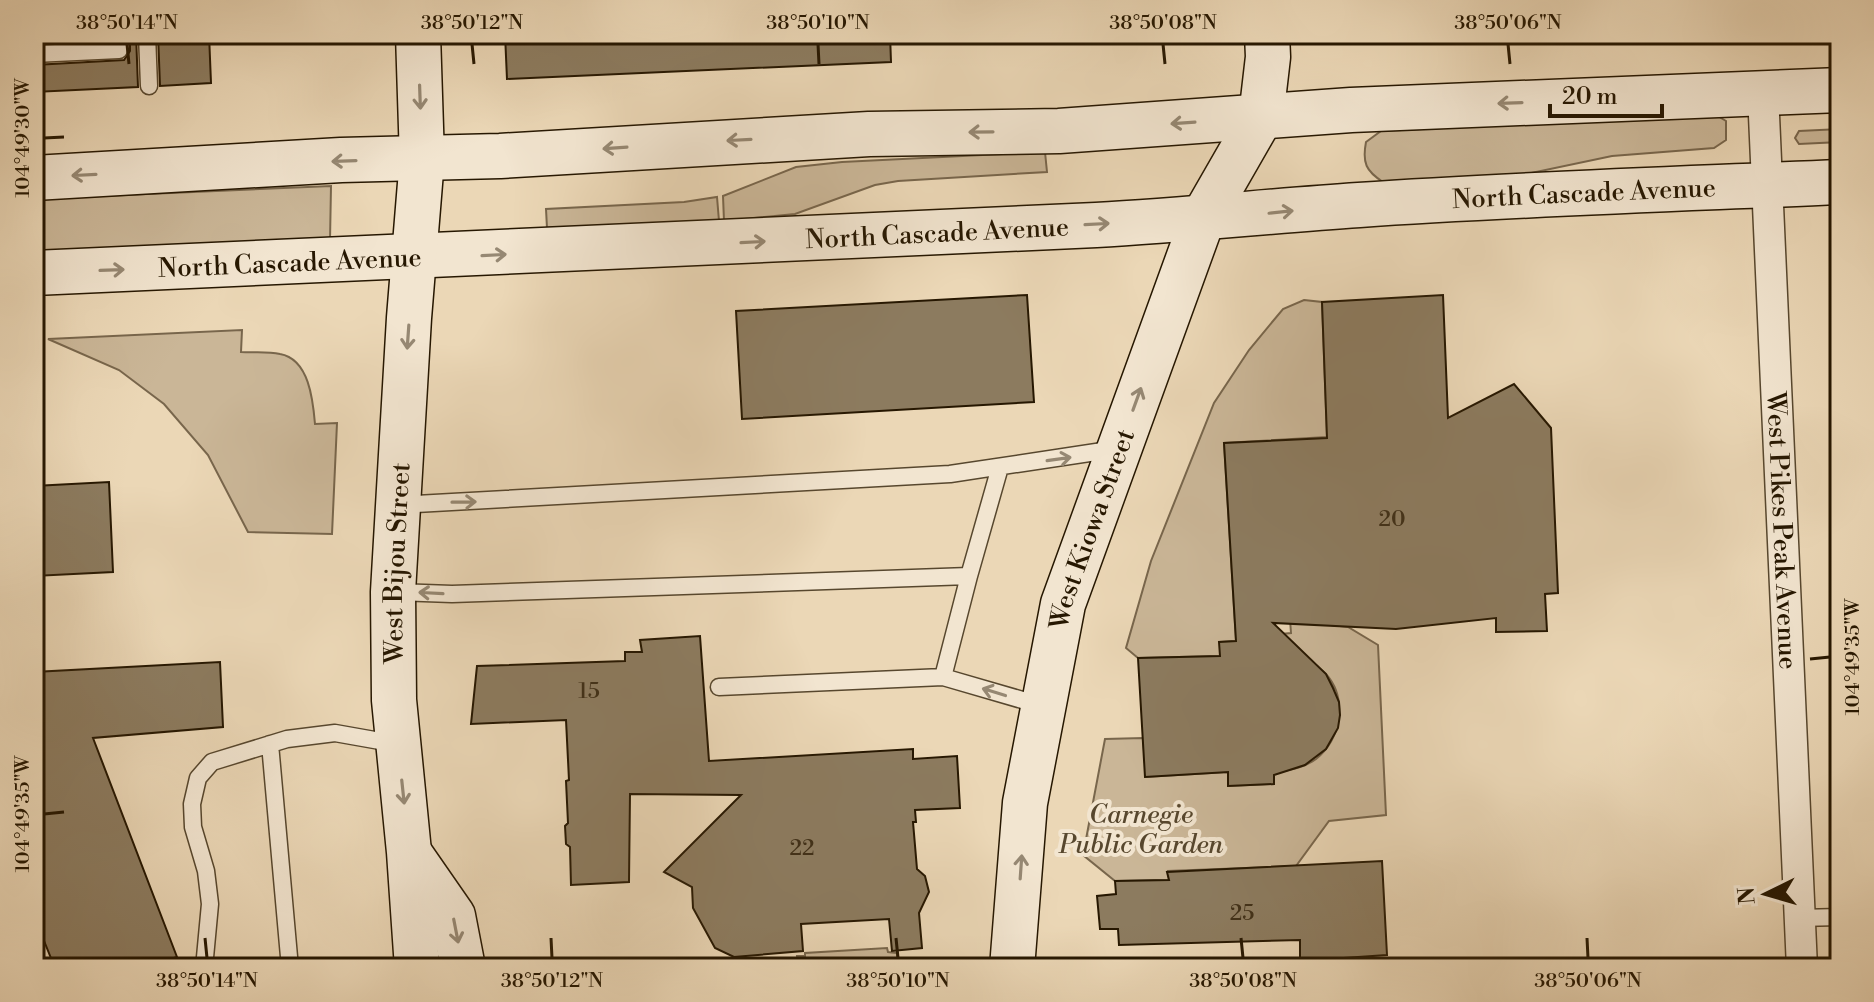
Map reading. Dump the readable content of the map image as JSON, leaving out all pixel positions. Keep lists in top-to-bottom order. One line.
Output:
{"streets":{"main road":["North Cascade Avenue","West Kiowa Street","West Bijou Street"],"street":["West Pikes Peak Avenue"]},"crossings":[["North Cascade Avenue","West Kiowa Street"],["North Cascade Avenue","West Pikes Peak Avenue"],["North Cascade Avenue","West Bijou Street"]],"one_way":["West Kiowa Street","West Bijou Street"],"parks":["Carnegie Public Garden"],"house_numbers":["20","15","22","25"],"scale_bar":"20 m","north":"left","coordinates":["38°50'14\"N","38°50'12\"N","38°50'10\"N","38°50'08\"N","38°50'06\"N","104°49'30\"W","104°49'35\"W"]}
